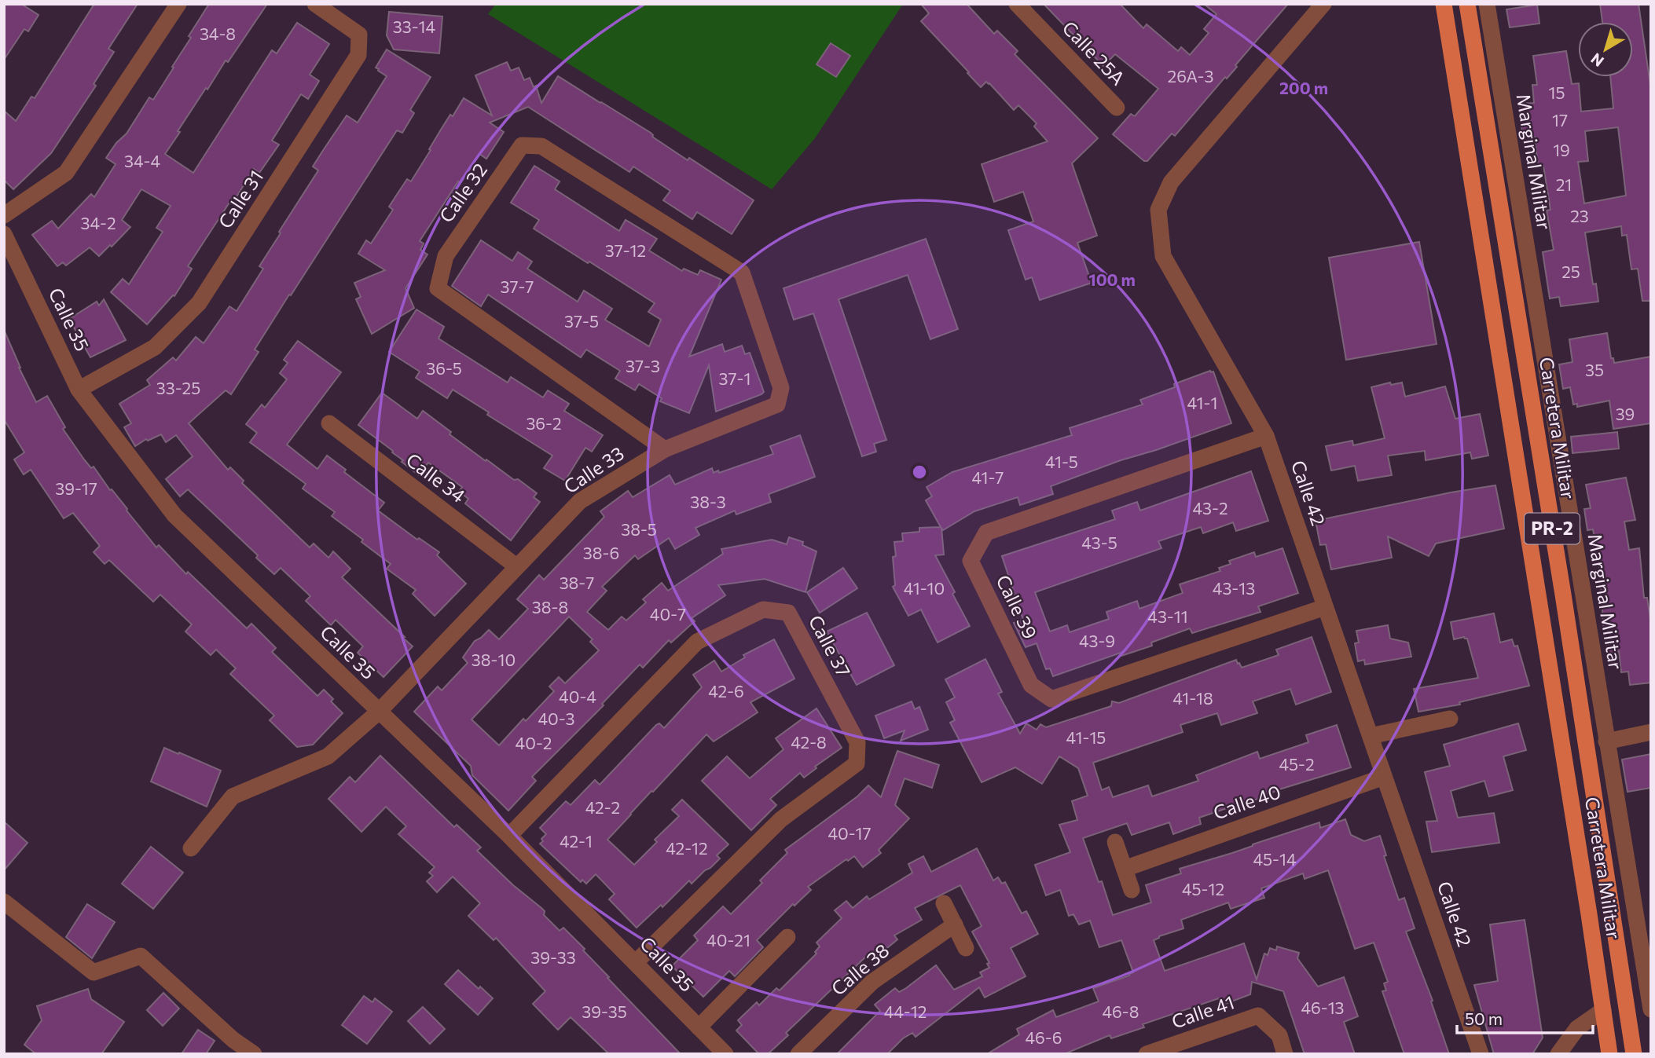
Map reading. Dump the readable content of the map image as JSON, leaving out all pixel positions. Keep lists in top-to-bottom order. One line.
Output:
{"streets":{"main road":["Carretera Militar","PR-2"],"street":["Calle 25A","Marginal Militar","Calle 32","Calle 31","Calle 35","Calle 33","Calle 34","Calle 42","Calle 39","Calle 37","Calle 40","Calle 38","Calle 41"]},"crossings":[["Calle 32","Calle 33"],["Calle 31","Calle 35"],["Calle 35","Calle 33"],["Calle 35","Calle 37"],["Calle 33","Calle 34"],["Calle 42","Calle 39"],["Calle 42","Calle 40"]],"house_numbers":["33-14","34-8","26A-3","15","17","19","34-4","21","23","34-2","37-12","25","37-7","37-5","37-3","36-5","35","37-1","33-25","41-1","39","36-2","41-5","41-7","39-17","38-3","43-2","38-5","43-5","38-6","38-7","41-10","43-13","38-8","40-7","43-11","43-9","38-10","42-6","40-4","41-18","40-3","41-15","42-8","40-2","45-2","42-2","40-17","42-1","42-12","45-14","45-12","40-21","39-33","46-13","39-35","44-12","46-8","46-6"],"scale_bar":"50 m","north":"bottom left","rings":["200 m","100 m"]}
